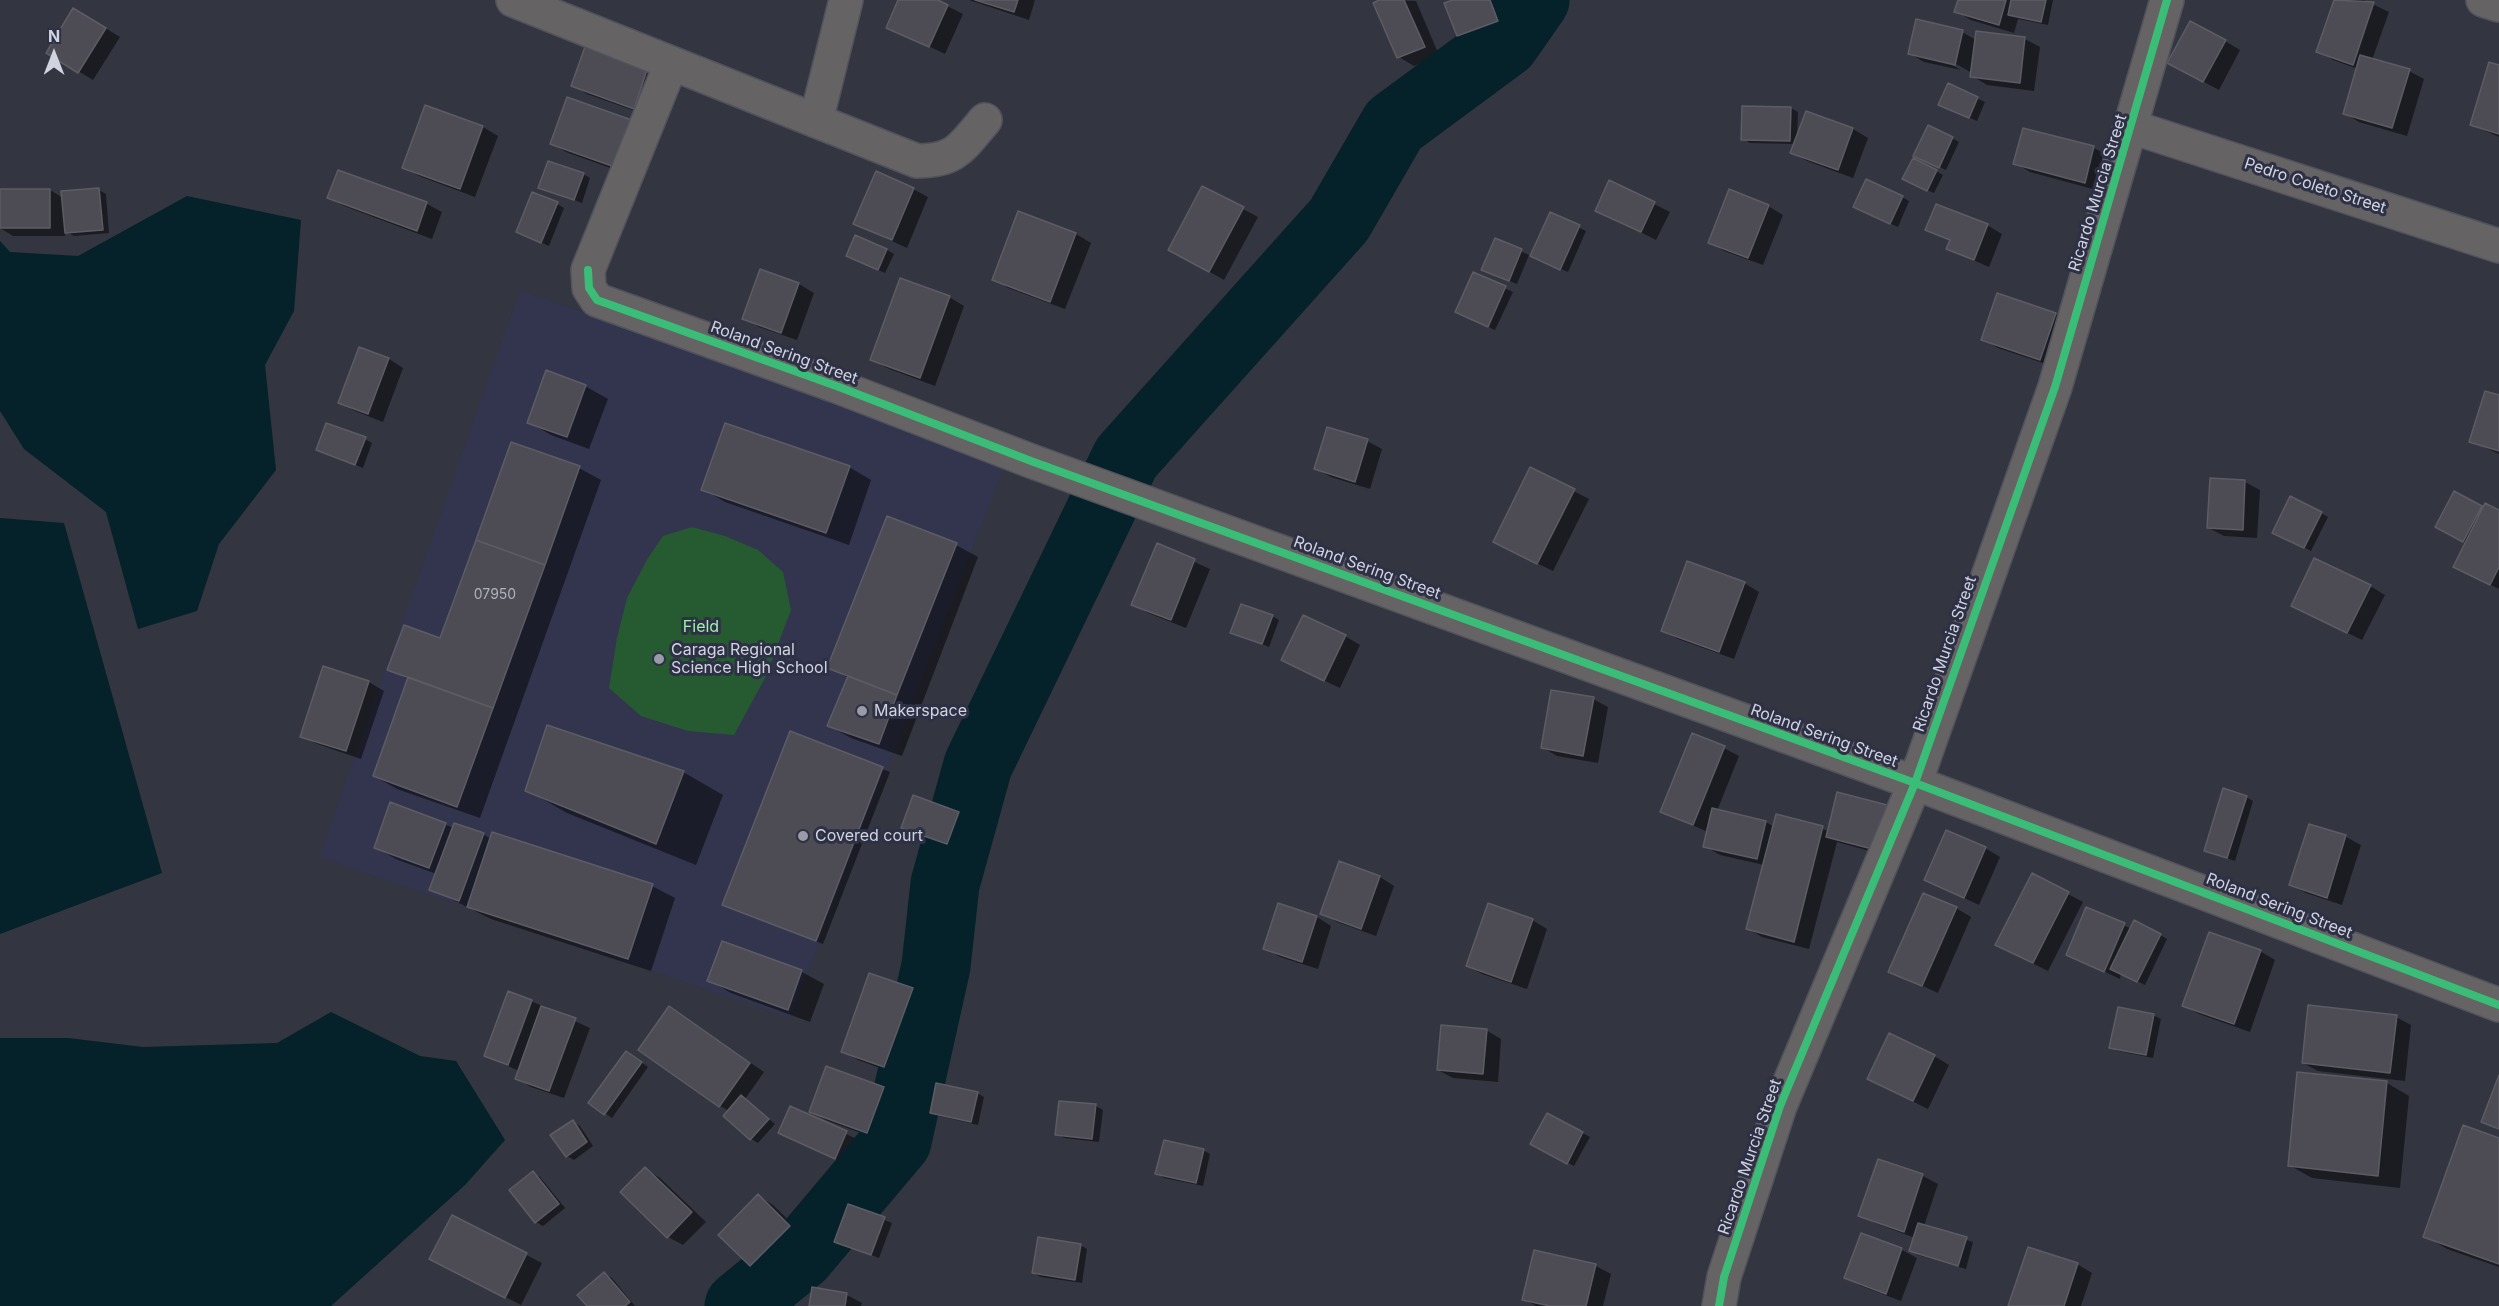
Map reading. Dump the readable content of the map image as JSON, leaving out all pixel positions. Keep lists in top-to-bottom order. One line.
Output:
{"streets":{"street":["Pedro Coleto Street","Ricardo Murcia Street","Roland Sering Street"]},"crossings":[["Pedro Coleto Street","Ricardo Murcia Street"],["Ricardo Murcia Street","Roland Sering Street"]],"parks":["Field"],"places":["Caraga Regional Science High School","Makerspace","Covered court"],"house_numbers":["07950"],"north":"top"}
